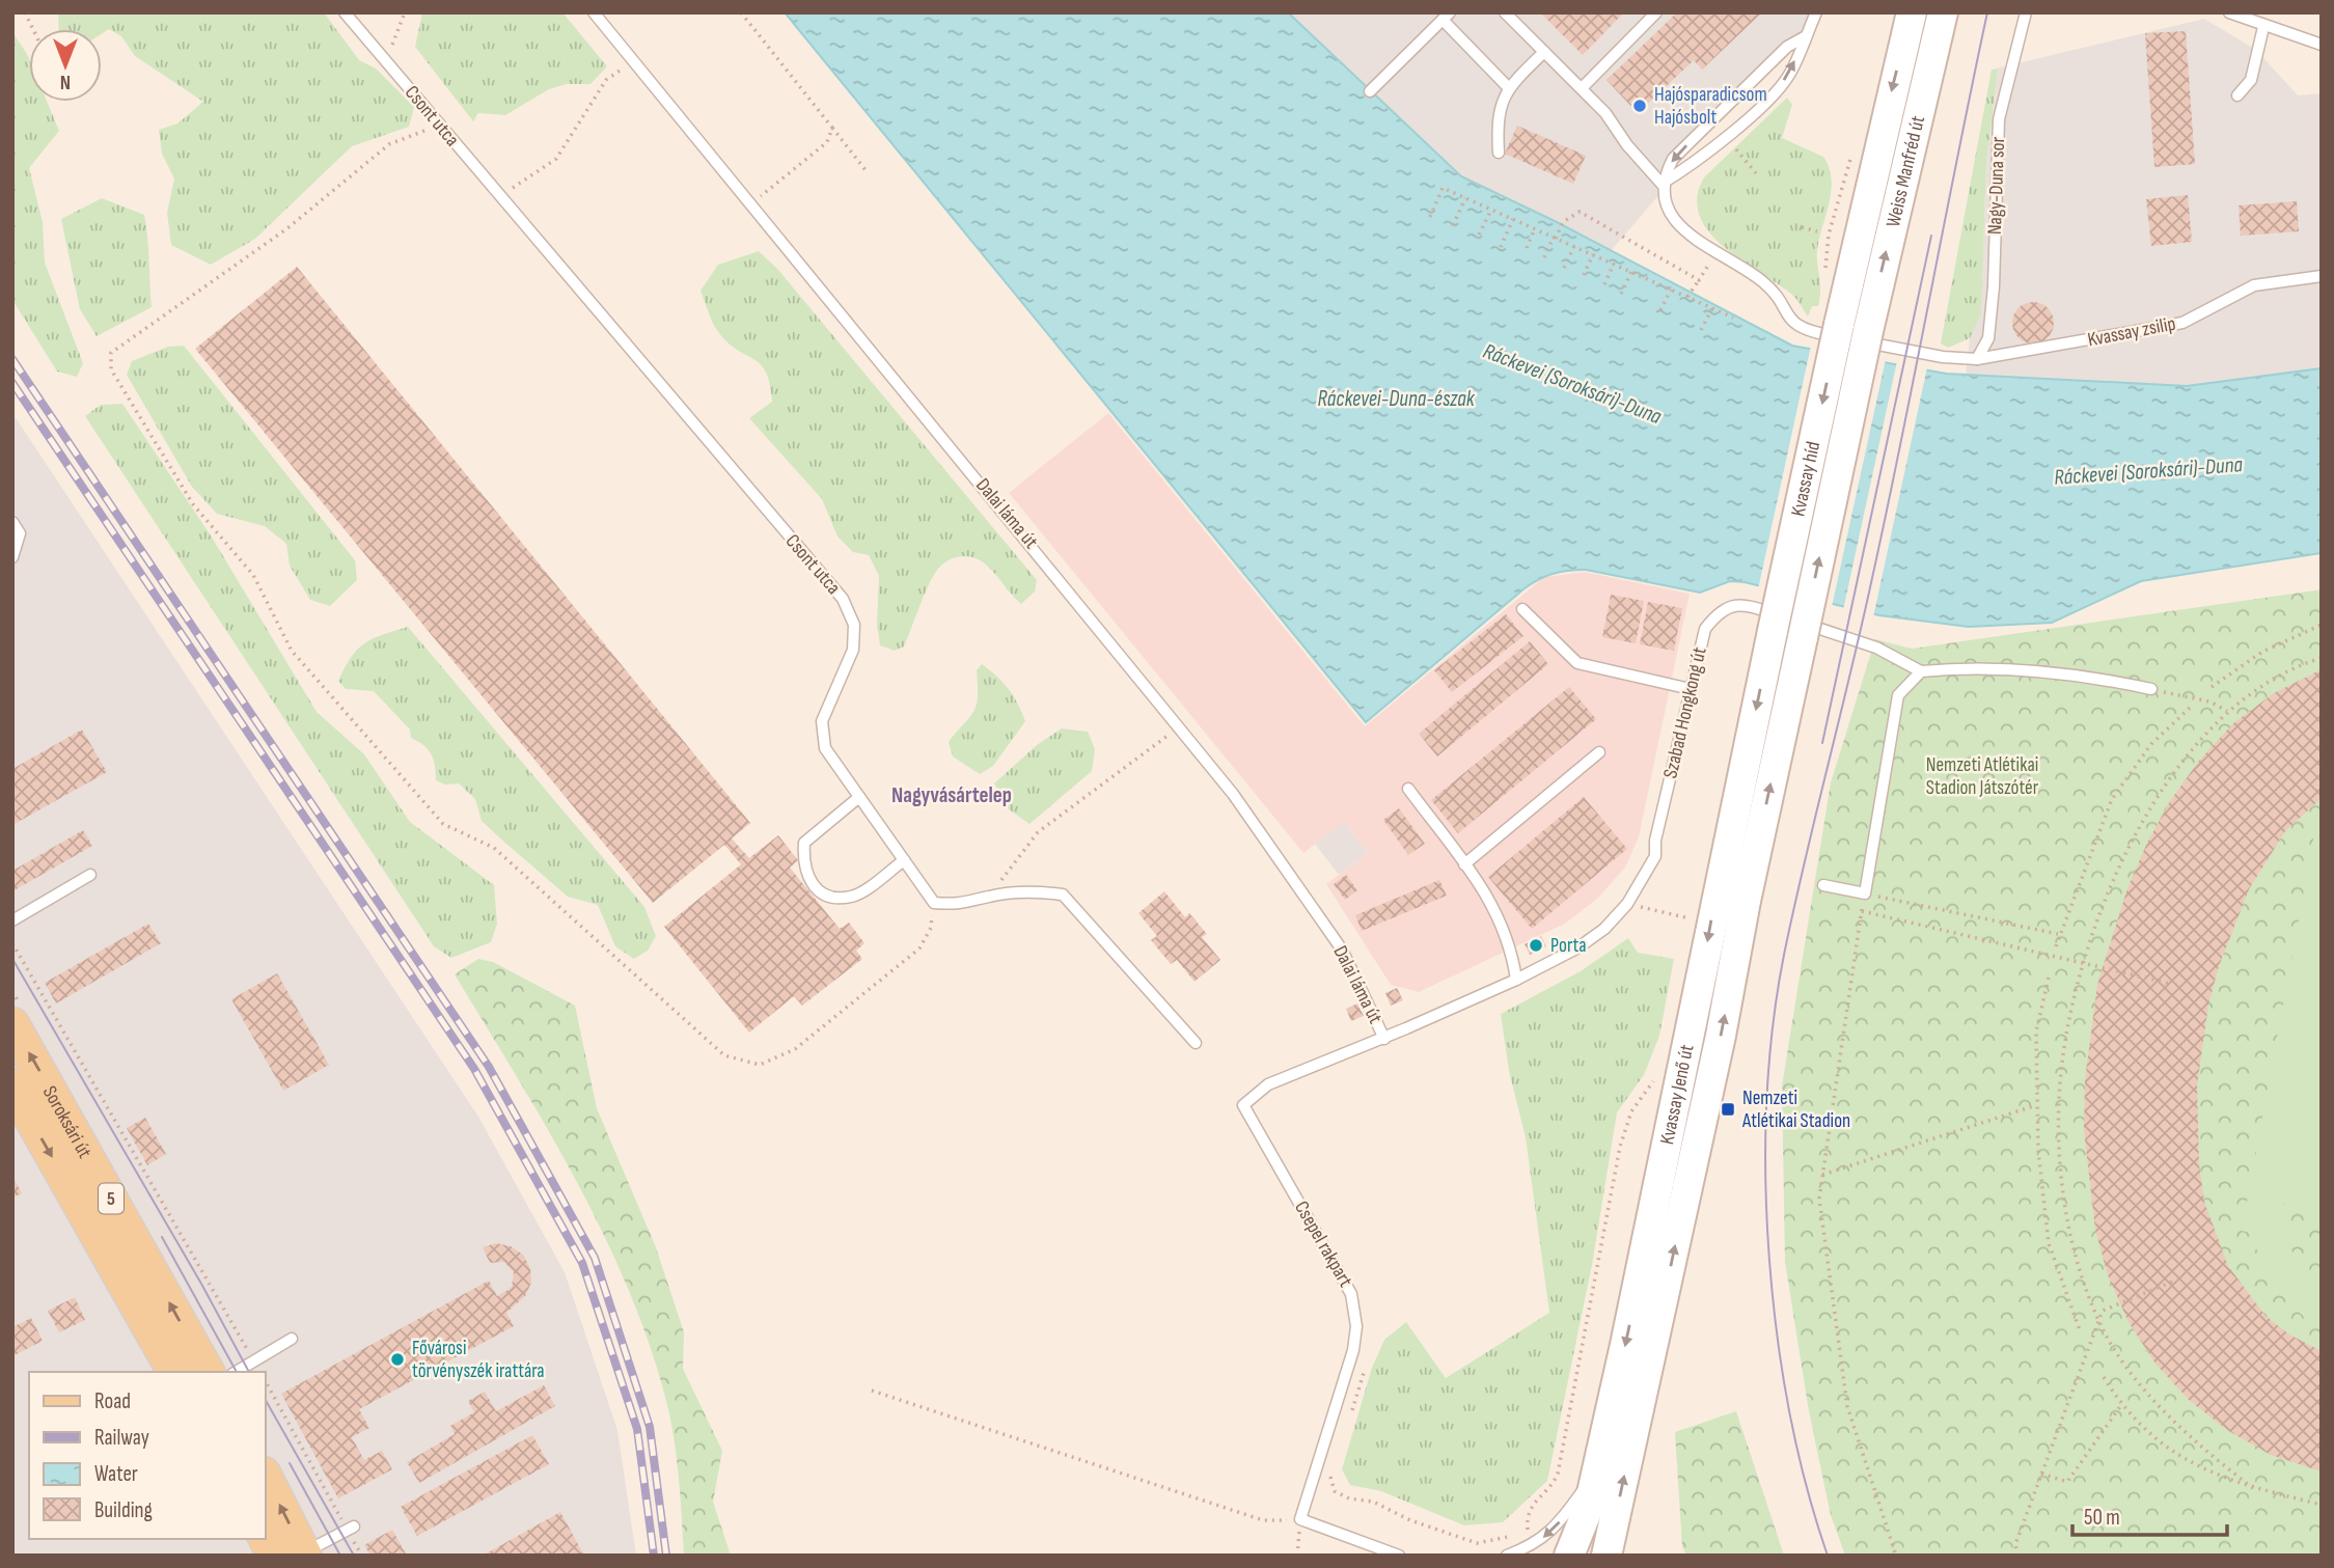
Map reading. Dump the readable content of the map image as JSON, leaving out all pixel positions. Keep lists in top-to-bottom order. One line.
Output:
{"streets":{"main road":["Weiss Manfréd út","Kvassay híd","Kvassay Jenő út","Soroksári út","5"],"lane":["Csont utca","Nagy-Duna sor","Kvassay zsilip","Dalai láma út","Szabad Hongkong út","Csepel rakpart"]},"crossings":[["Weiss Manfréd út","Kvassay híd"],["Nagy-Duna sor","Kvassay zsilip"],["Kvassay híd","Szabad Hongkong út"],["Kvassay híd","Kvassay Jenő út"],["Dalai láma út","Szabad Hongkong út"],["Szabad Hongkong út","Kvassay Jenő út"],["Szabad Hongkong út","Csepel rakpart"]],"districts":["Nagyvásártelep"],"water":["Ráckevei (Soroksári)-Duna","Ráckevei-Duna-észak"],"parks":["Nemzeti Atlétikai Stadion Játszótér"],"places":{"other":["Hajósparadicsom Hajósbolt","Porta","Fővárosi törvényszék irattára"],"transit":["Nemzeti Atlétikai Stadion"]},"legend":["Road","Railway","Water","Building"],"scale_bar":"50 m","north":"bottom"}
